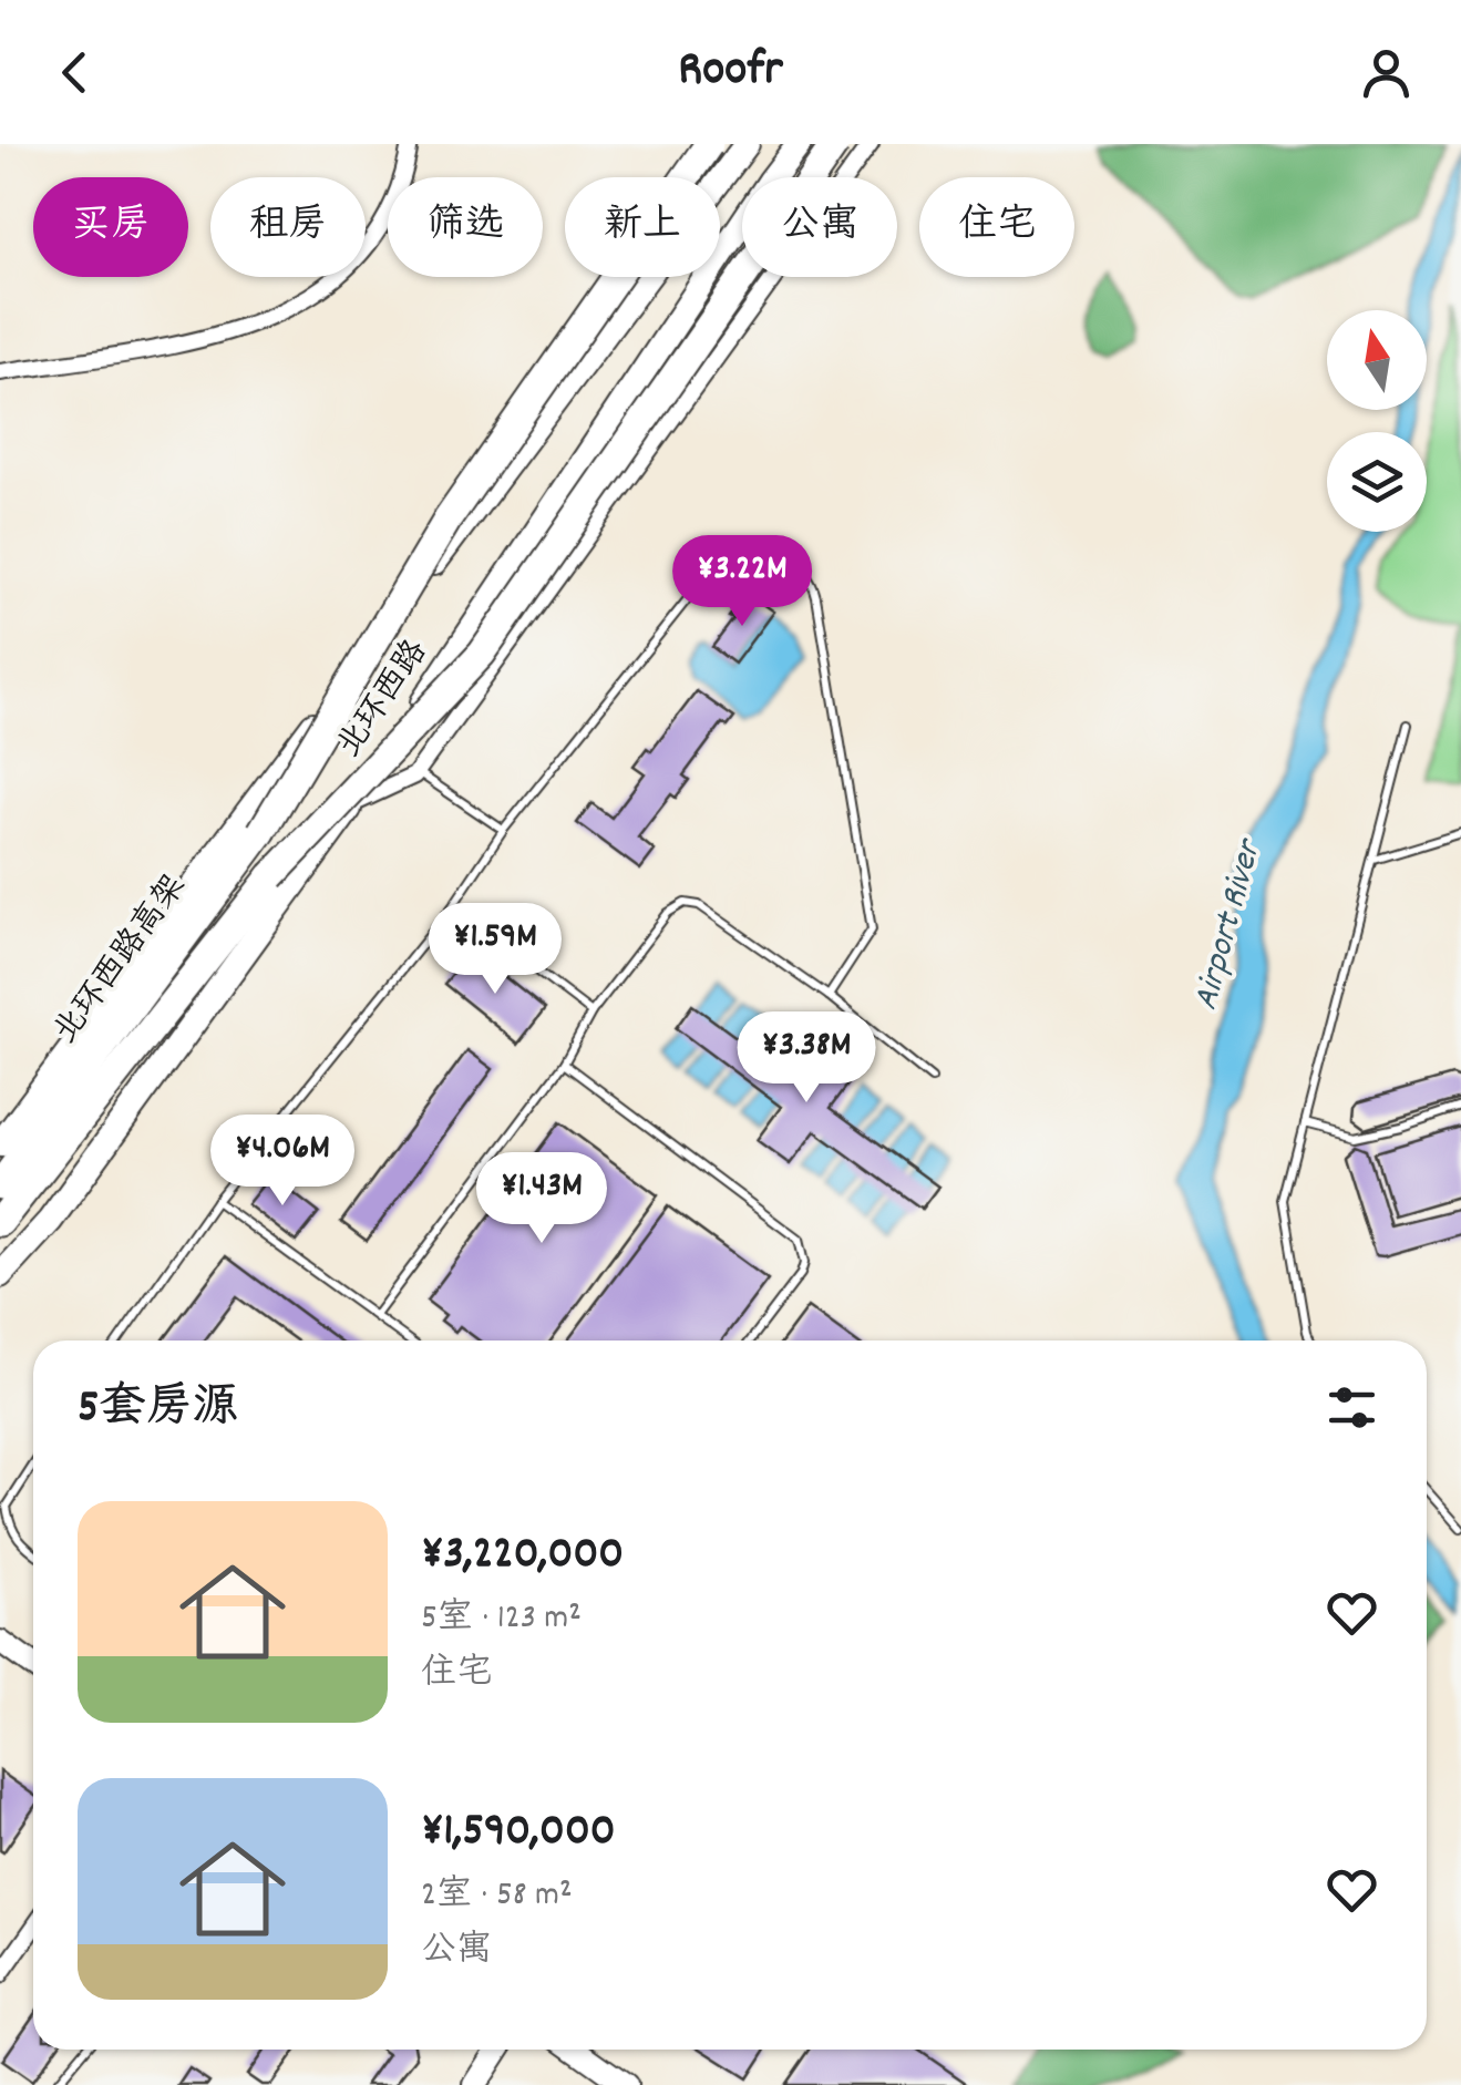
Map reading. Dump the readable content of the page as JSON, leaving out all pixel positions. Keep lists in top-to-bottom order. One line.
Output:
{"streets":{"highway":["北环西路高架"],"main road":["北环西路"]},"water":["Airport River"],"north":"top","page":{"header":"Roofr","chip":["买房","租房","筛选","新上","公寓","住宅"],"price":["¥3.22M","¥1.59M","¥3.38M","¥4.06M","¥1.43M"],"heading":"5套房源","list":[{"name":"¥3,220,000","note":"5室 · 123 m² · 住宅"},{"name":"¥1,590,000","note":"2室 · 58 m² · 公寓"}]}}
